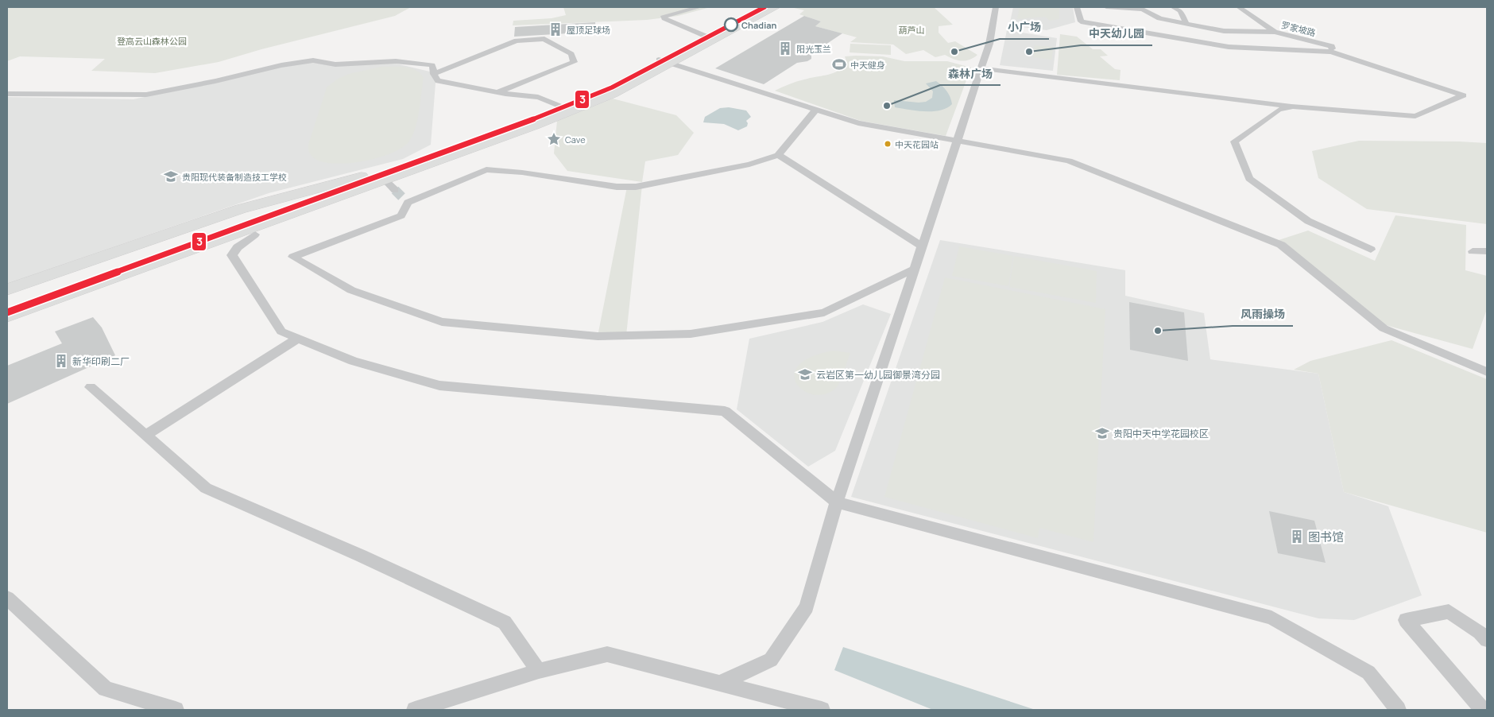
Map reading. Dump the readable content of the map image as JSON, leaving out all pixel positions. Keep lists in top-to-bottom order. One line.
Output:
{"streets":{"street":["罗家坡路"]},"parks":["葫芦山","登高云山森林公园"],"places":{"other":["Chadian","小广场","中天幼儿园","森林广场","中天花园站","风雨操场"],"building":["屋顶足球场","阳光玉兰","新华印刷二厂","图书馆"],"sports":["中天健身"],"place":["Cave"],"school or university":["贵阳现代装备制造技工学校","云岩区第一幼儿园御景湾分园","贵阳中天中学花园校区"]},"lines":["transit line 3"]}
